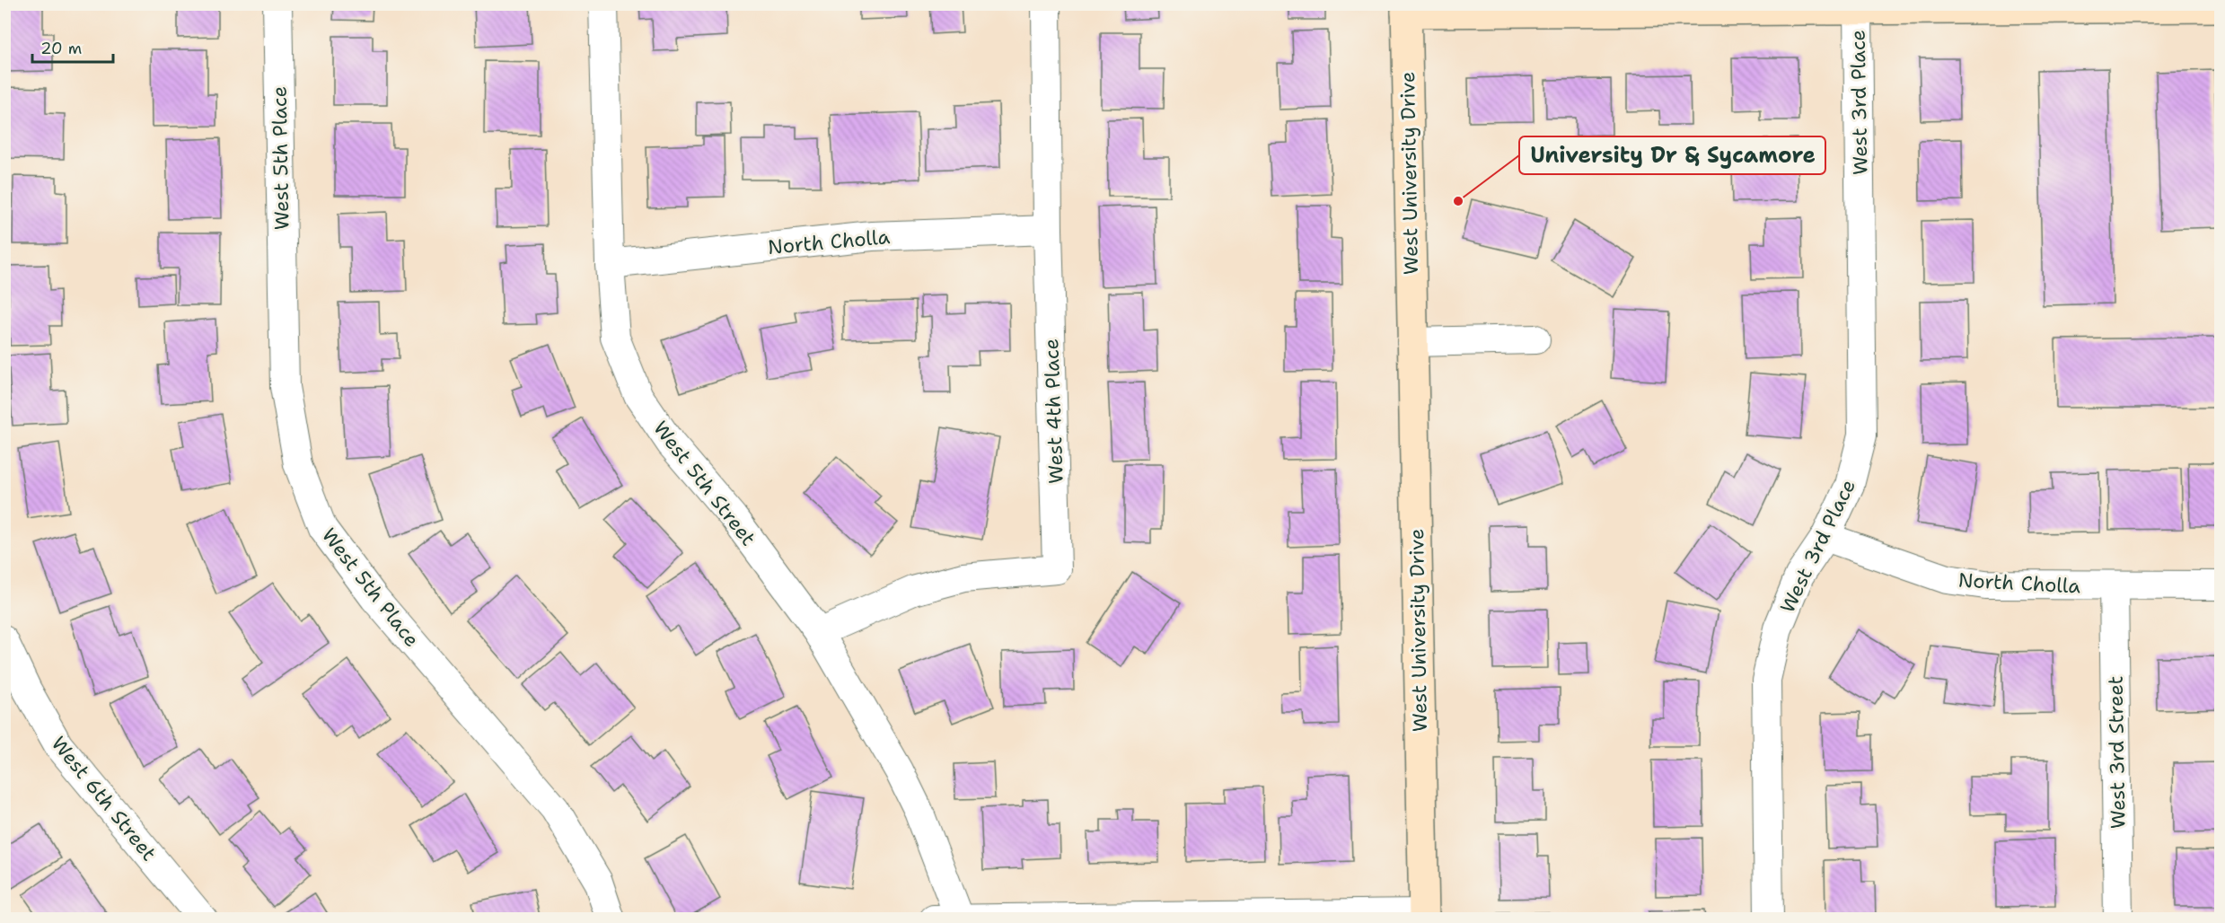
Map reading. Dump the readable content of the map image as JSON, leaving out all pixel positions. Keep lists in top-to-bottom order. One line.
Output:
{"streets":{"main road":["West University Drive"],"street":["West 3rd Place","West 5th Place","North Cholla","West 4th Place","West 5th Street","West 3rd Street","West 6th Street"]},"crossings":[["West 3rd Place","North Cholla"],["North Cholla","West 4th Place"],["North Cholla","West 5th Street"],["North Cholla","West 3rd Street"],["West 4th Place","West 5th Street"]],"places":["University Dr & Sycamore"],"scale_bar":"20 m"}
